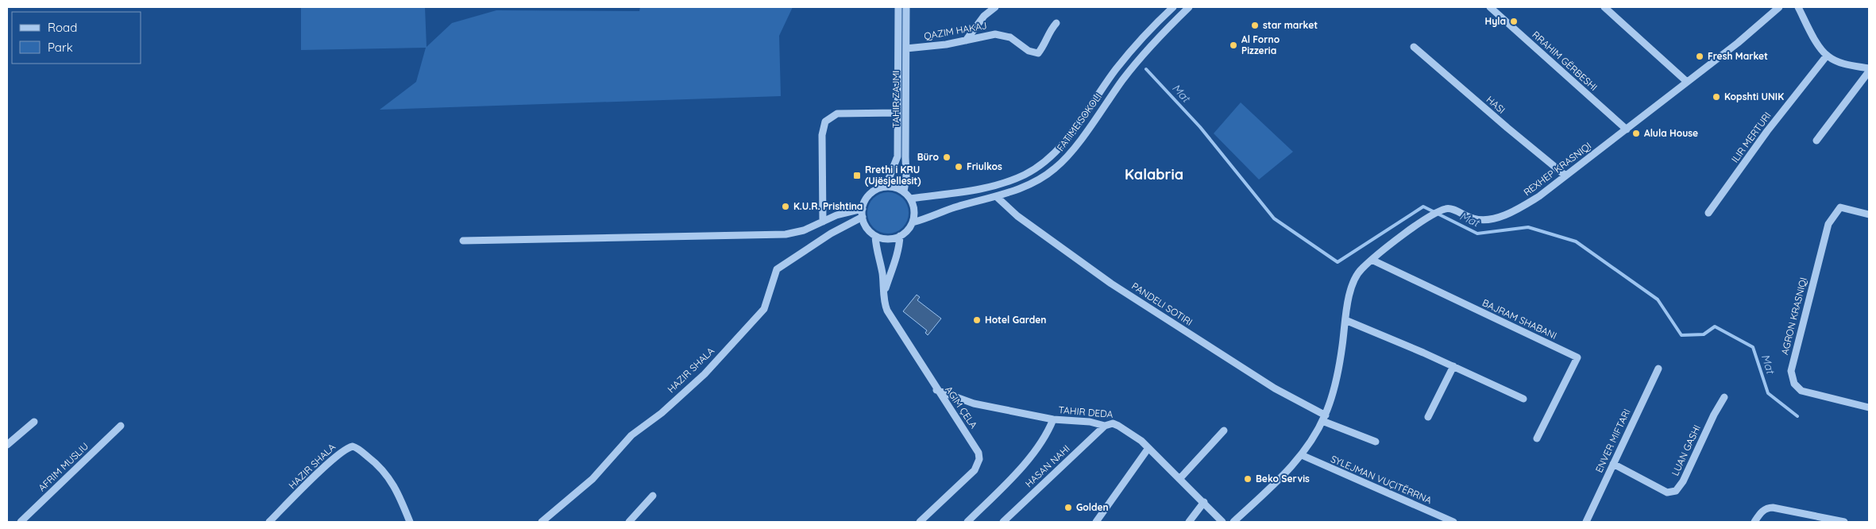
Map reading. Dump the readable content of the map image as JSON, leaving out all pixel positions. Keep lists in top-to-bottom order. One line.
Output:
{"streets":{"street":["QAZIM HAKAJ","RRAHIM GËRBESHI","TAHIR ZAJMI","HASI","FATIME SOKOLI","ILIR MERTURI","REXHEP KRASNIQI","PANDELI SOTIRI","AGRON KRASNIQI","BAJRAM SHABANI","HAZIR SHALA","AGIM ÇELA","TAHIR DEDA","ENVER MIFTARI","LUAN GASHI","HASAN NAHI","AFRIM MUSLIU","SYLEJMAN VUÇITËRRNA"]},"crossings":[["QAZIM HAKAJ","TAHIR ZAJMI"],["RRAHIM GËRBESHI","REXHEP KRASNIQI"],["TAHIR ZAJMI","FATIME SOKOLI"],["TAHIR ZAJMI","HAZIR SHALA"],["TAHIR ZAJMI","AGIM ÇELA"],["HASI","REXHEP KRASNIQI"],["FATIME SOKOLI","PANDELI SOTIRI"],["FATIME SOKOLI","HAZIR SHALA"],["FATIME SOKOLI","AGIM ÇELA"],["REXHEP KRASNIQI","PANDELI SOTIRI"],["REXHEP KRASNIQI","BAJRAM SHABANI"],["REXHEP KRASNIQI","SYLEJMAN VUÇITËRRNA"],["HAZIR SHALA","AGIM ÇELA"],["AGIM ÇELA","TAHIR DEDA"],["TAHIR DEDA","HASAN NAHI"],["ENVER MIFTARI","LUAN GASHI"]],"districts":["Kalabria"],"water":["Mat"],"places":{"other":["Hyla","star market","Al Forno Pizzeria","Fresh Market","Kopshti UNIK","Alula House","Büro","Friulkos","K.U.R. Prishtina","Hotel Garden","Beko Servis","Golden"],"transit":["Rrethi i KRU (Ujësjellesit)"]},"legend":["Road","Park"]}
